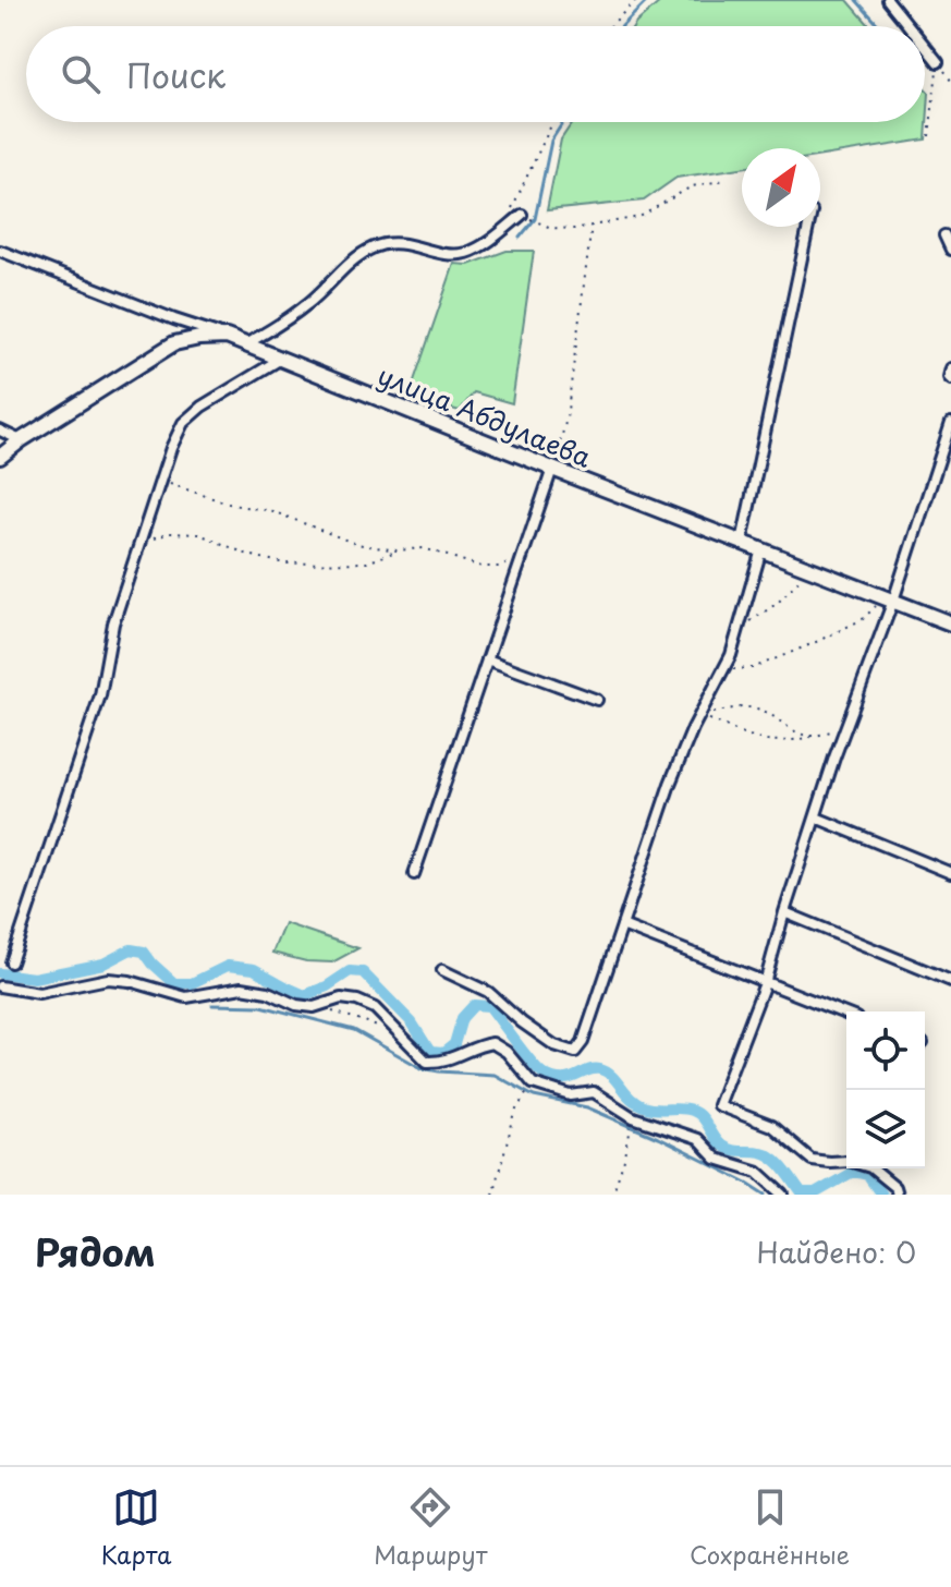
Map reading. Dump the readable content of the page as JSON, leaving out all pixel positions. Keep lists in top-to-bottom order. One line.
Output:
{"streets":{"main road":["улица Абдулаева"]},"north":"top right","page":{"search":"Поиск","heading":["Рядом","Найдено: 0"],"nav":["Карта","Маршрут","Сохранённые"]}}
